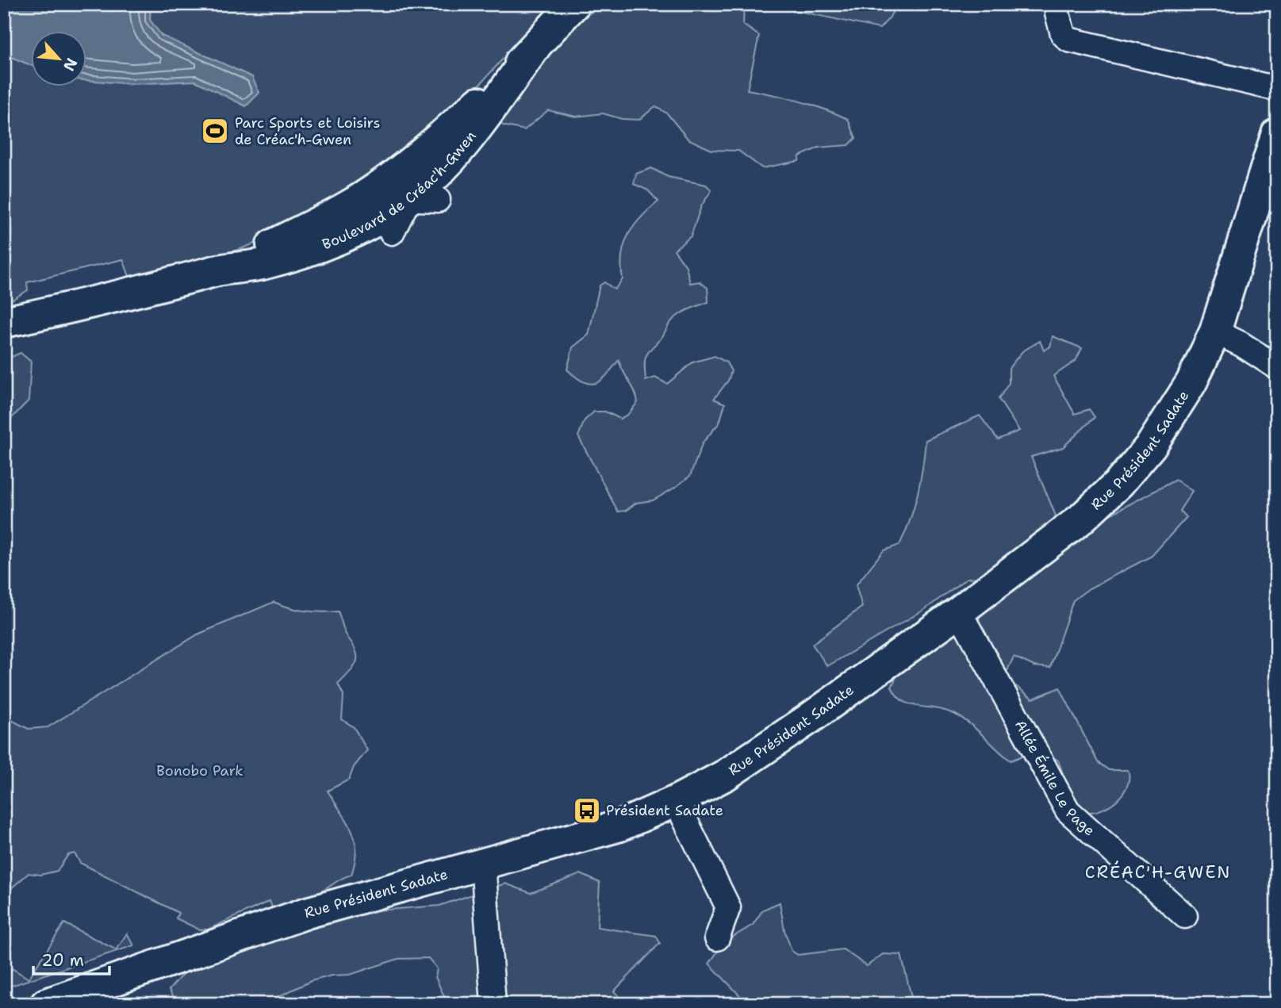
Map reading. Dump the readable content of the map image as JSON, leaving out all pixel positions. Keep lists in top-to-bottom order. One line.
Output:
{"streets":{"street":["Boulevard de Créac'h-Gwen","Rue Président Sadate","Allée Émile Le Page"]},"crossings":[["Rue Président Sadate","Allée Émile Le Page"]],"districts":["CRÉAC'H-GWEN"],"parks":["Bonobo Park"],"places":{"sports":["Parc Sports et Loisirs de Créac'h-Gwen"],"bus stop":["Président Sadate"]},"scale_bar":"20 m","north":"bottom right"}
